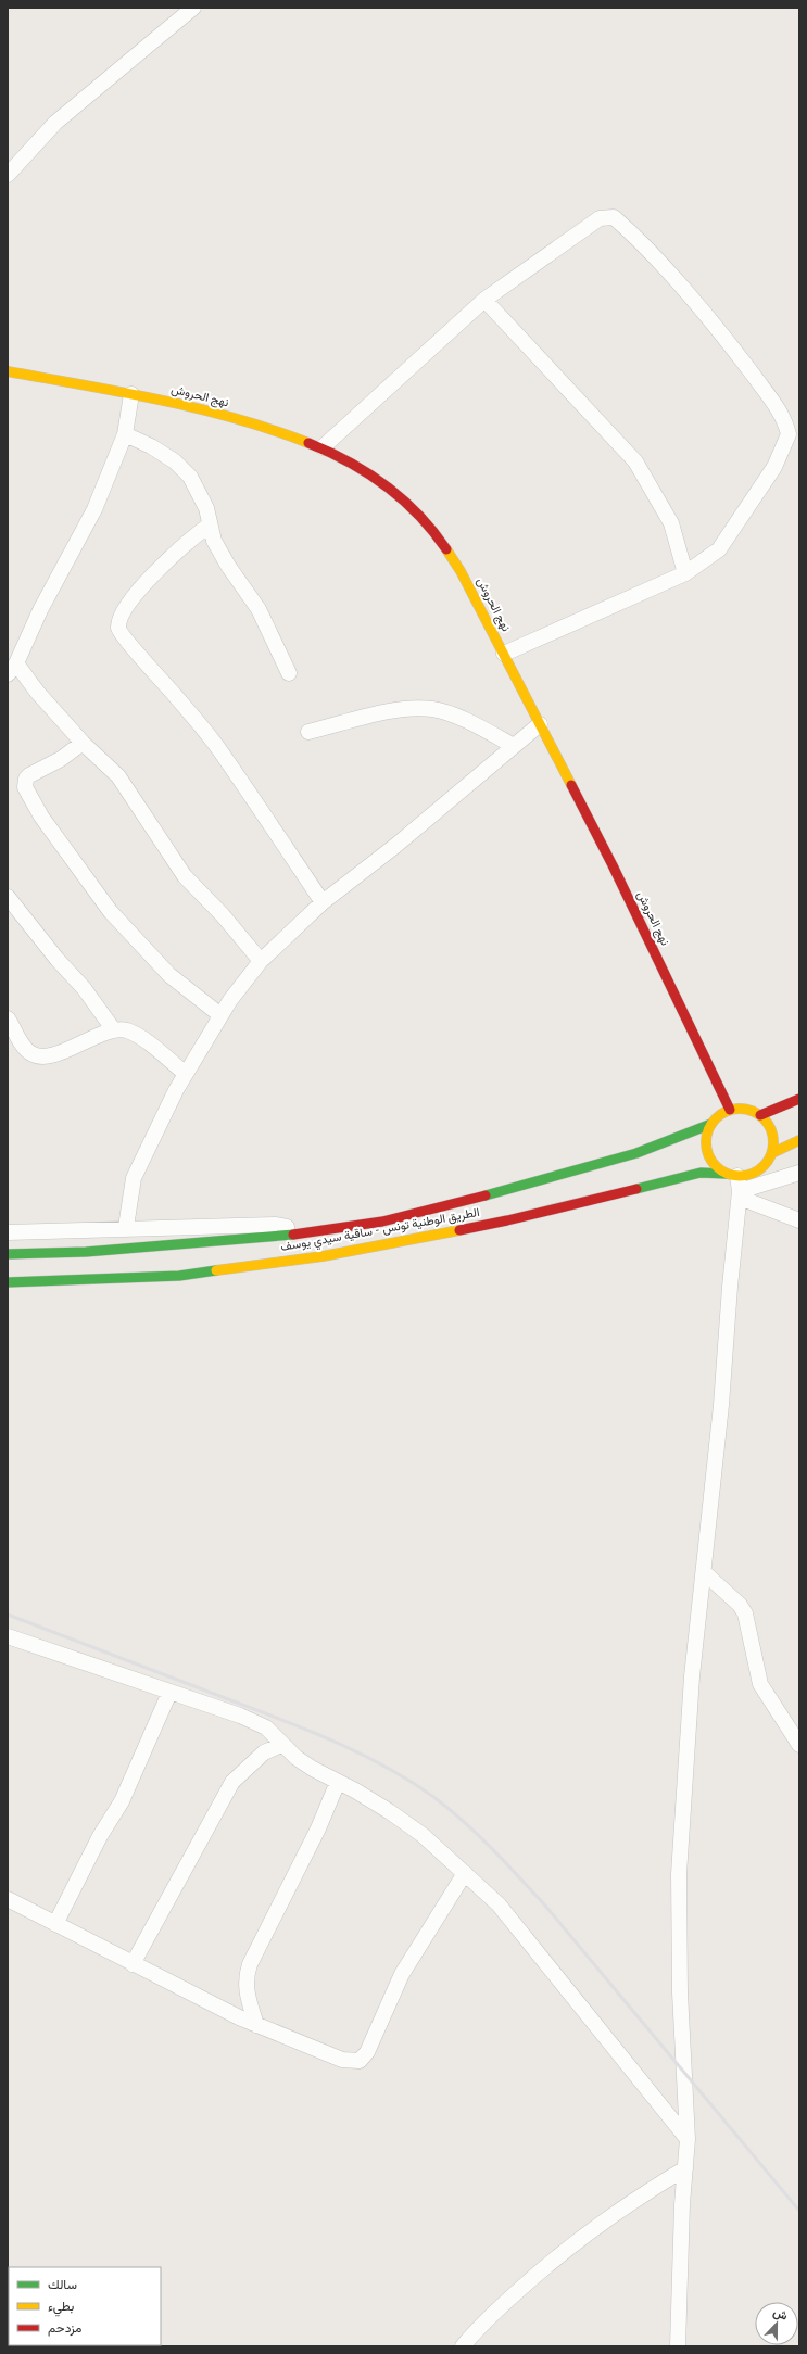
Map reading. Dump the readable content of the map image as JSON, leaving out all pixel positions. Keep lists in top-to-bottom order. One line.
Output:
{"streets":{"main road":["نهج الحروش","الطريق الوطنية تونس - ساقية سيدي يوسف"]},"crossings":[["نهج الحروش","الطريق الوطنية تونس - ساقية سيدي يوسف"]],"legend":["سالك","بطيء","مزدحم"],"north":"top"}
